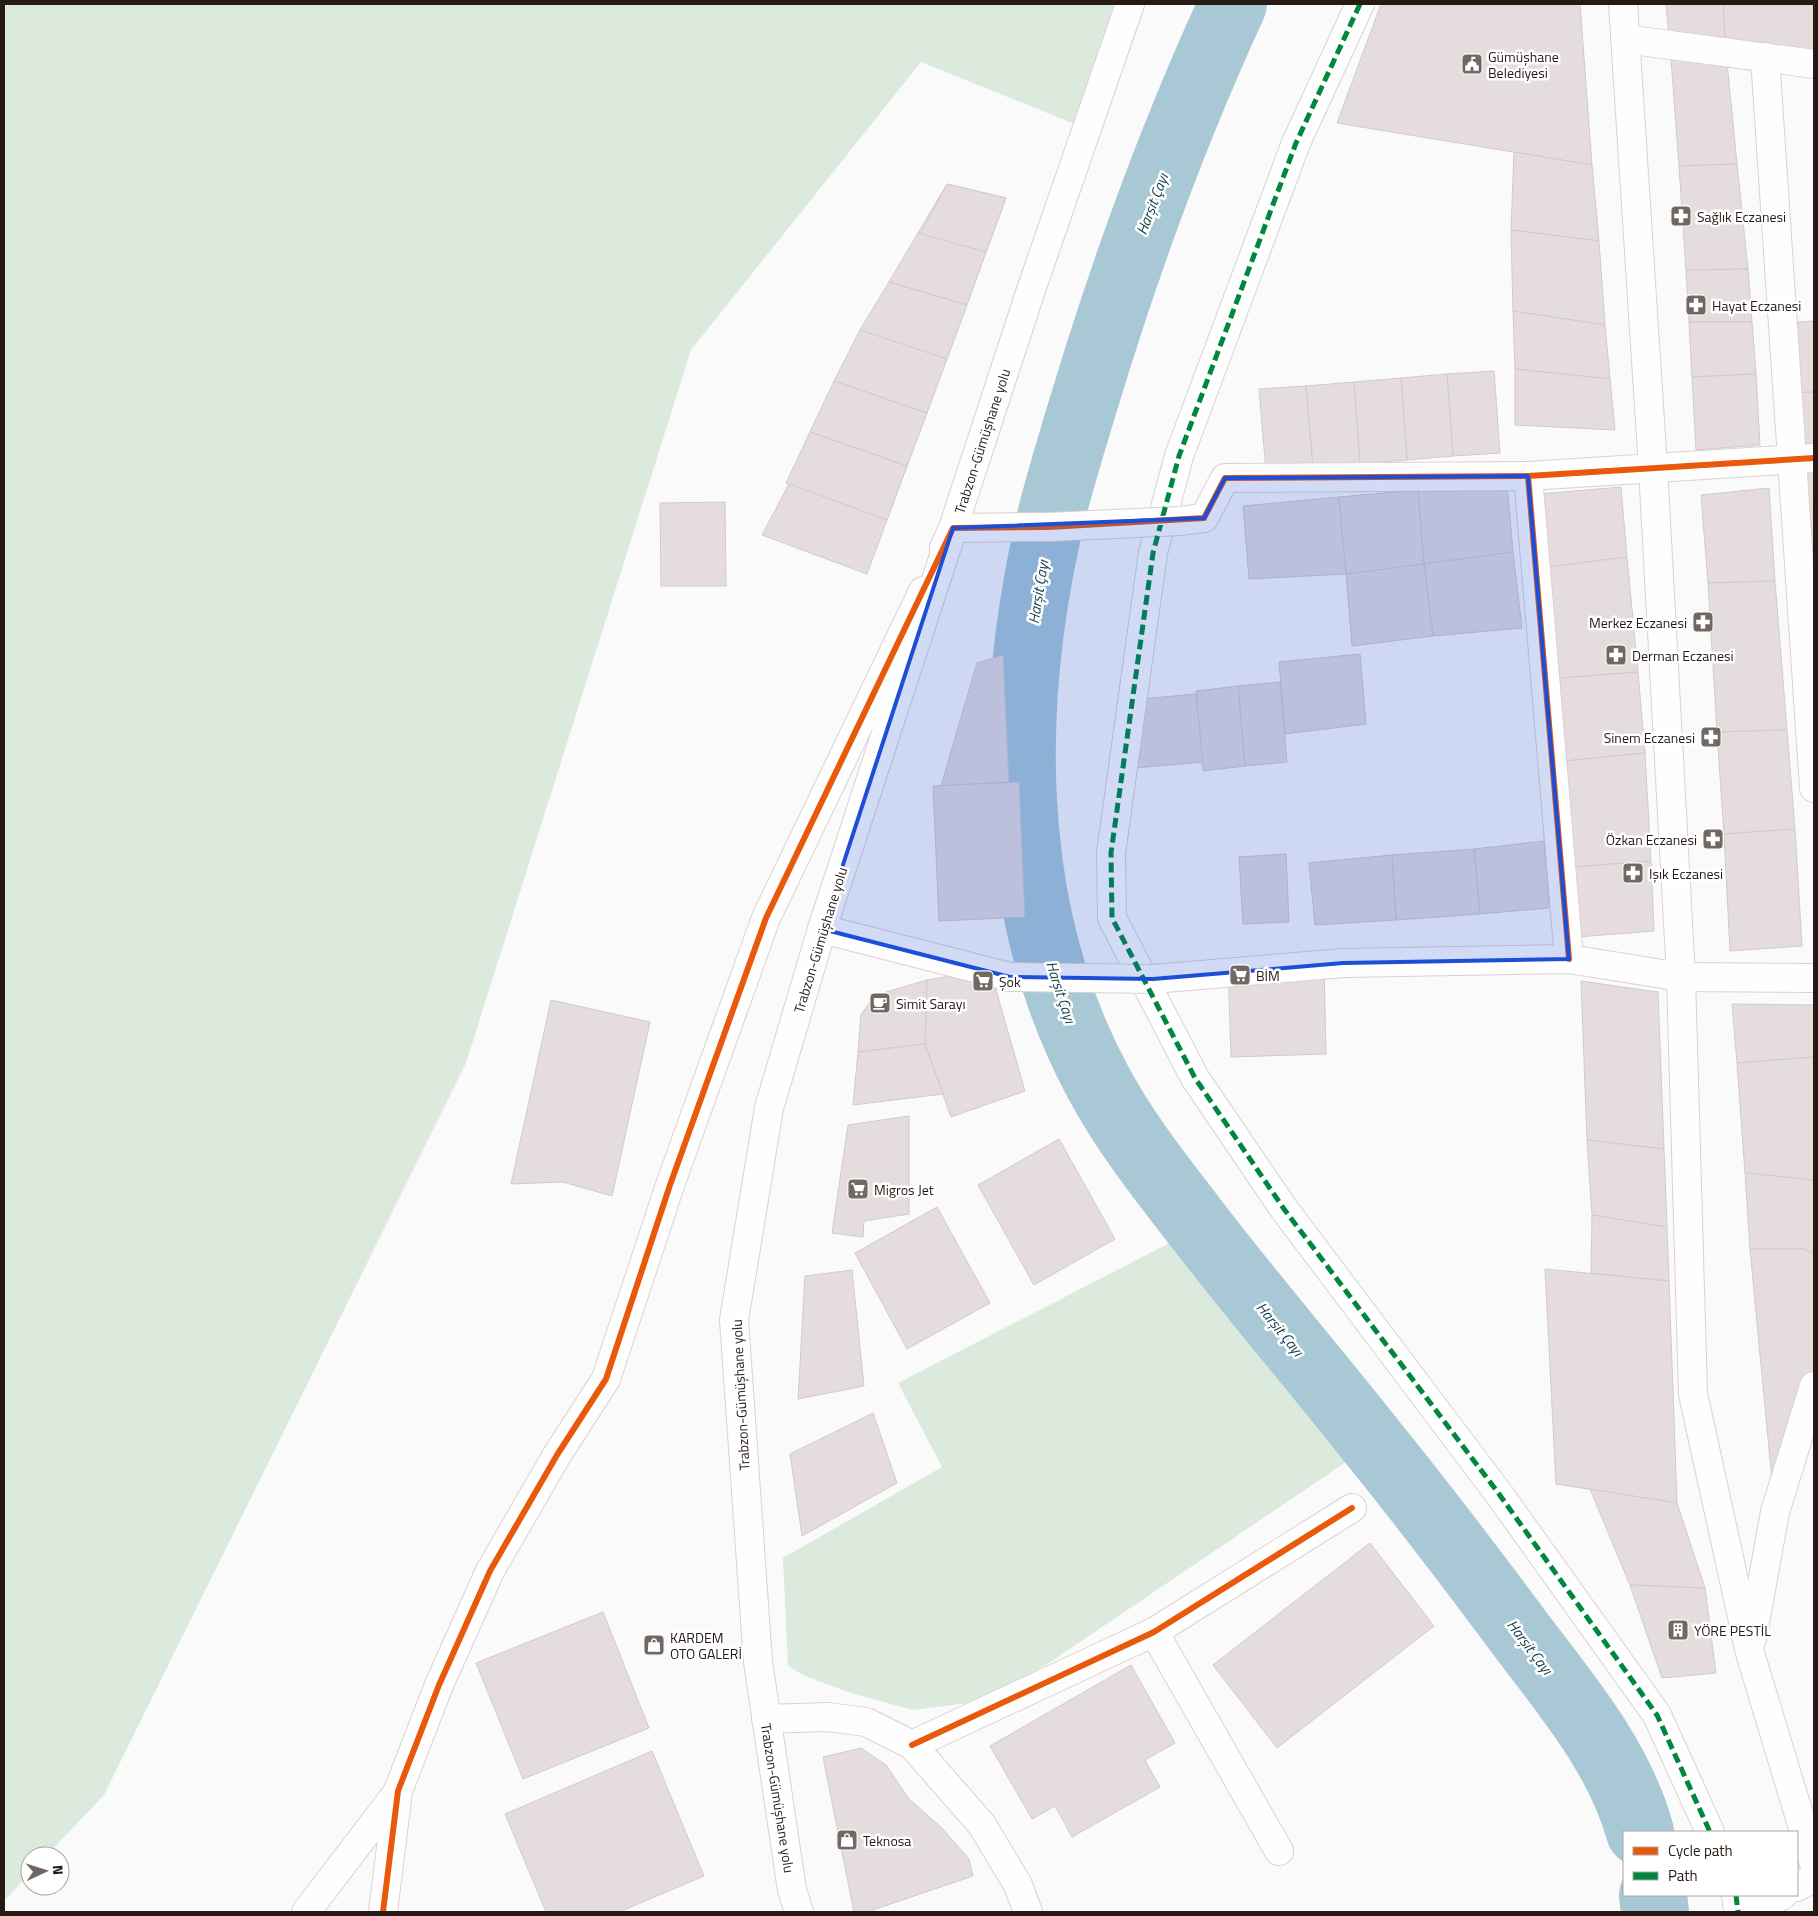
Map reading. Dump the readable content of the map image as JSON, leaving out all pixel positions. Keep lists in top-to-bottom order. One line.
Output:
{"streets":{"street":["Trabzon-Gümüşhane yolu"]},"water":["Harşit Çayı"],"places":{"public building":["Gümüşhane Belediyesi"],"pharmacy":["Sağlık Eczanesi","Hayat Eczanesi","Merkez Eczanesi","Derman Eczanesi","Sinem Eczanesi","Özkan Eczanesi","Işık Eczanesi"],"supermarket":["BİM","Şok","Migros Jet"],"cafe":["Simit Sarayı"],"building":["YÖRE PESTİL"],"shop":["KARDEM OTO GALERİ","Teknosa"]},"legend":["Cycle path","Path"],"north":"right"}
